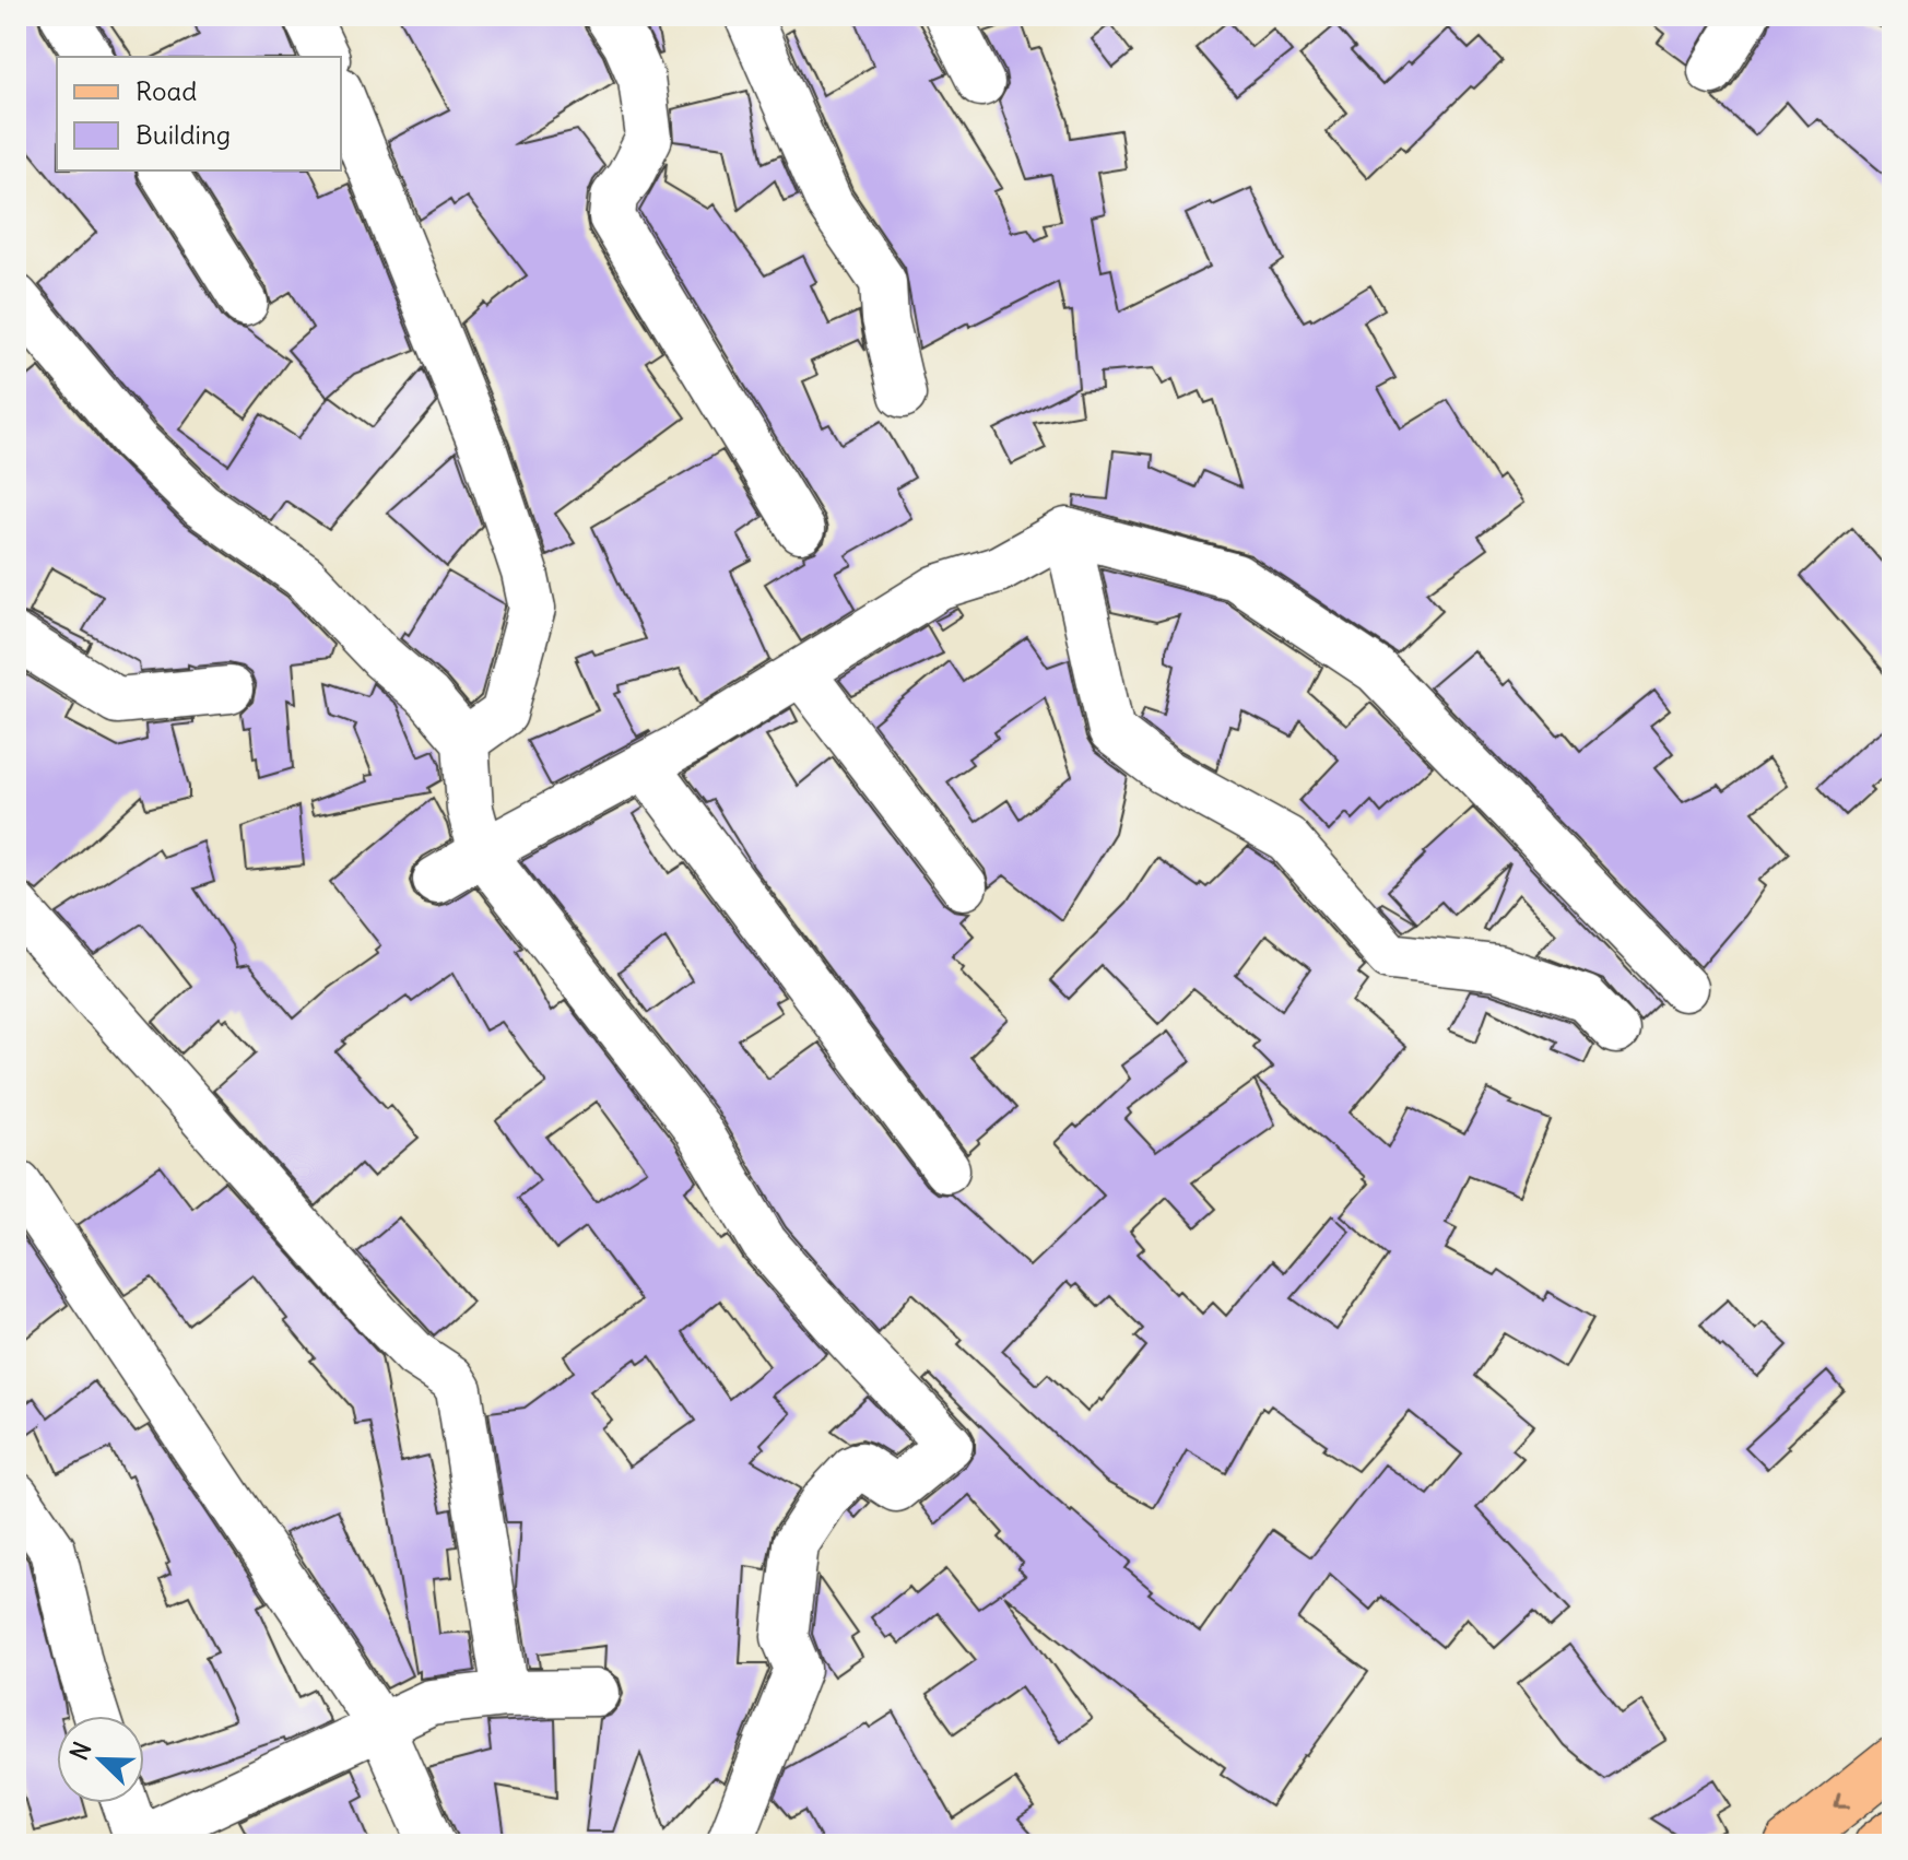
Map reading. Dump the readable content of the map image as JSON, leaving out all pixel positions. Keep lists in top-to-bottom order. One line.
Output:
{"legend":["Road","Building"],"north":"top left"}
